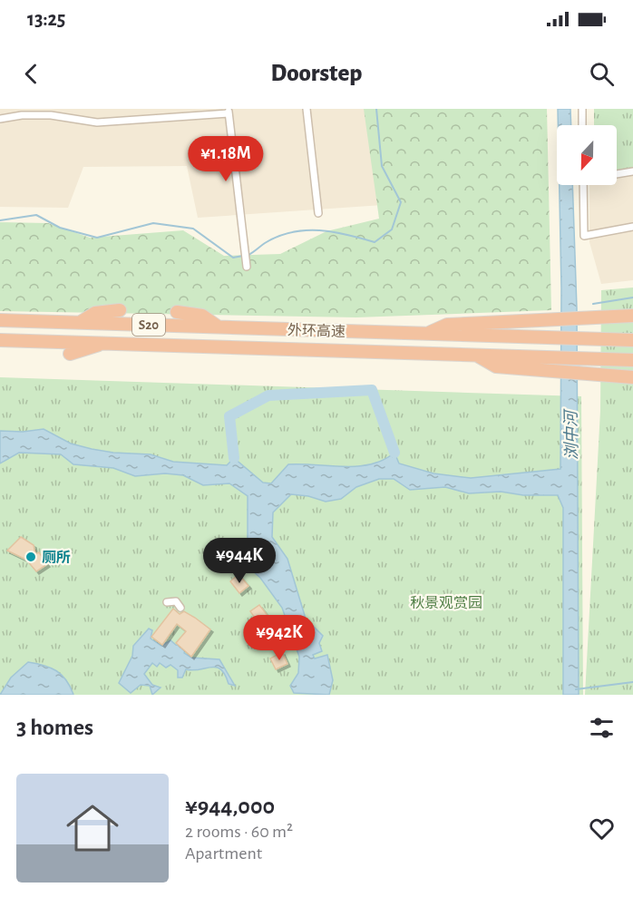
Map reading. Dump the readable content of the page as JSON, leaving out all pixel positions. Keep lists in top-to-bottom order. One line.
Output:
{"streets":{"highway":["S20","外环高速"]},"water":["浏中河"],"parks":["秋景观赏园"],"places":["厕所"],"north":"bottom","page":{"status":"13:25","header":"Doorstep","price":["¥1.18M","¥944K","¥942K"],"heading":"3 homes","list":[{"name":"¥944,000","note":"2 rooms · 60 m² · Apartment"}]}}
